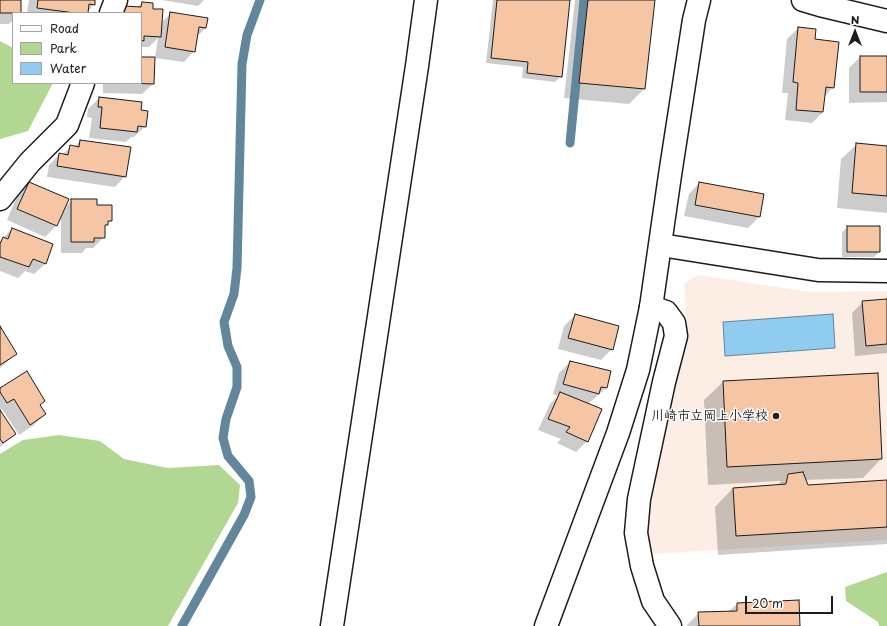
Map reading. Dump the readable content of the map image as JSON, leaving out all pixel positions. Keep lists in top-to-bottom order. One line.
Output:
{"places":["川崎市立岡上小学校"],"legend":["Road","Park","Water"],"scale_bar":"20 m","north":"top"}
